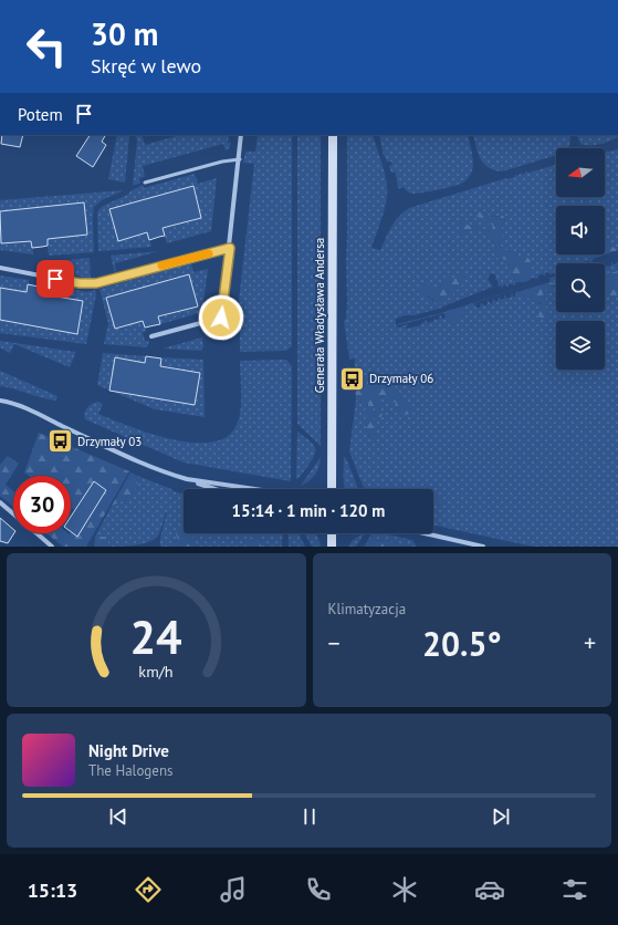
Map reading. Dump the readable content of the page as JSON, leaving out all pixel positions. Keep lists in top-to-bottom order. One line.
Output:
{"streets":{"main road":["Generała Władysława Andersa"]},"places":{"bus stop":["Drzymały 06","Drzymały 03"]},"north":"left","page":{"turn":["30 m","Skręć w lewo"],"then":"Potem","limit":"30","trip":"15:14 · 1 min · 120 m","tile":"Klimatyzacja","heat":["−","20.5°","+"],"song":["Night Drive","The Halogens"],"tabs":"15:13","gauge":["24","km/h"]}}
